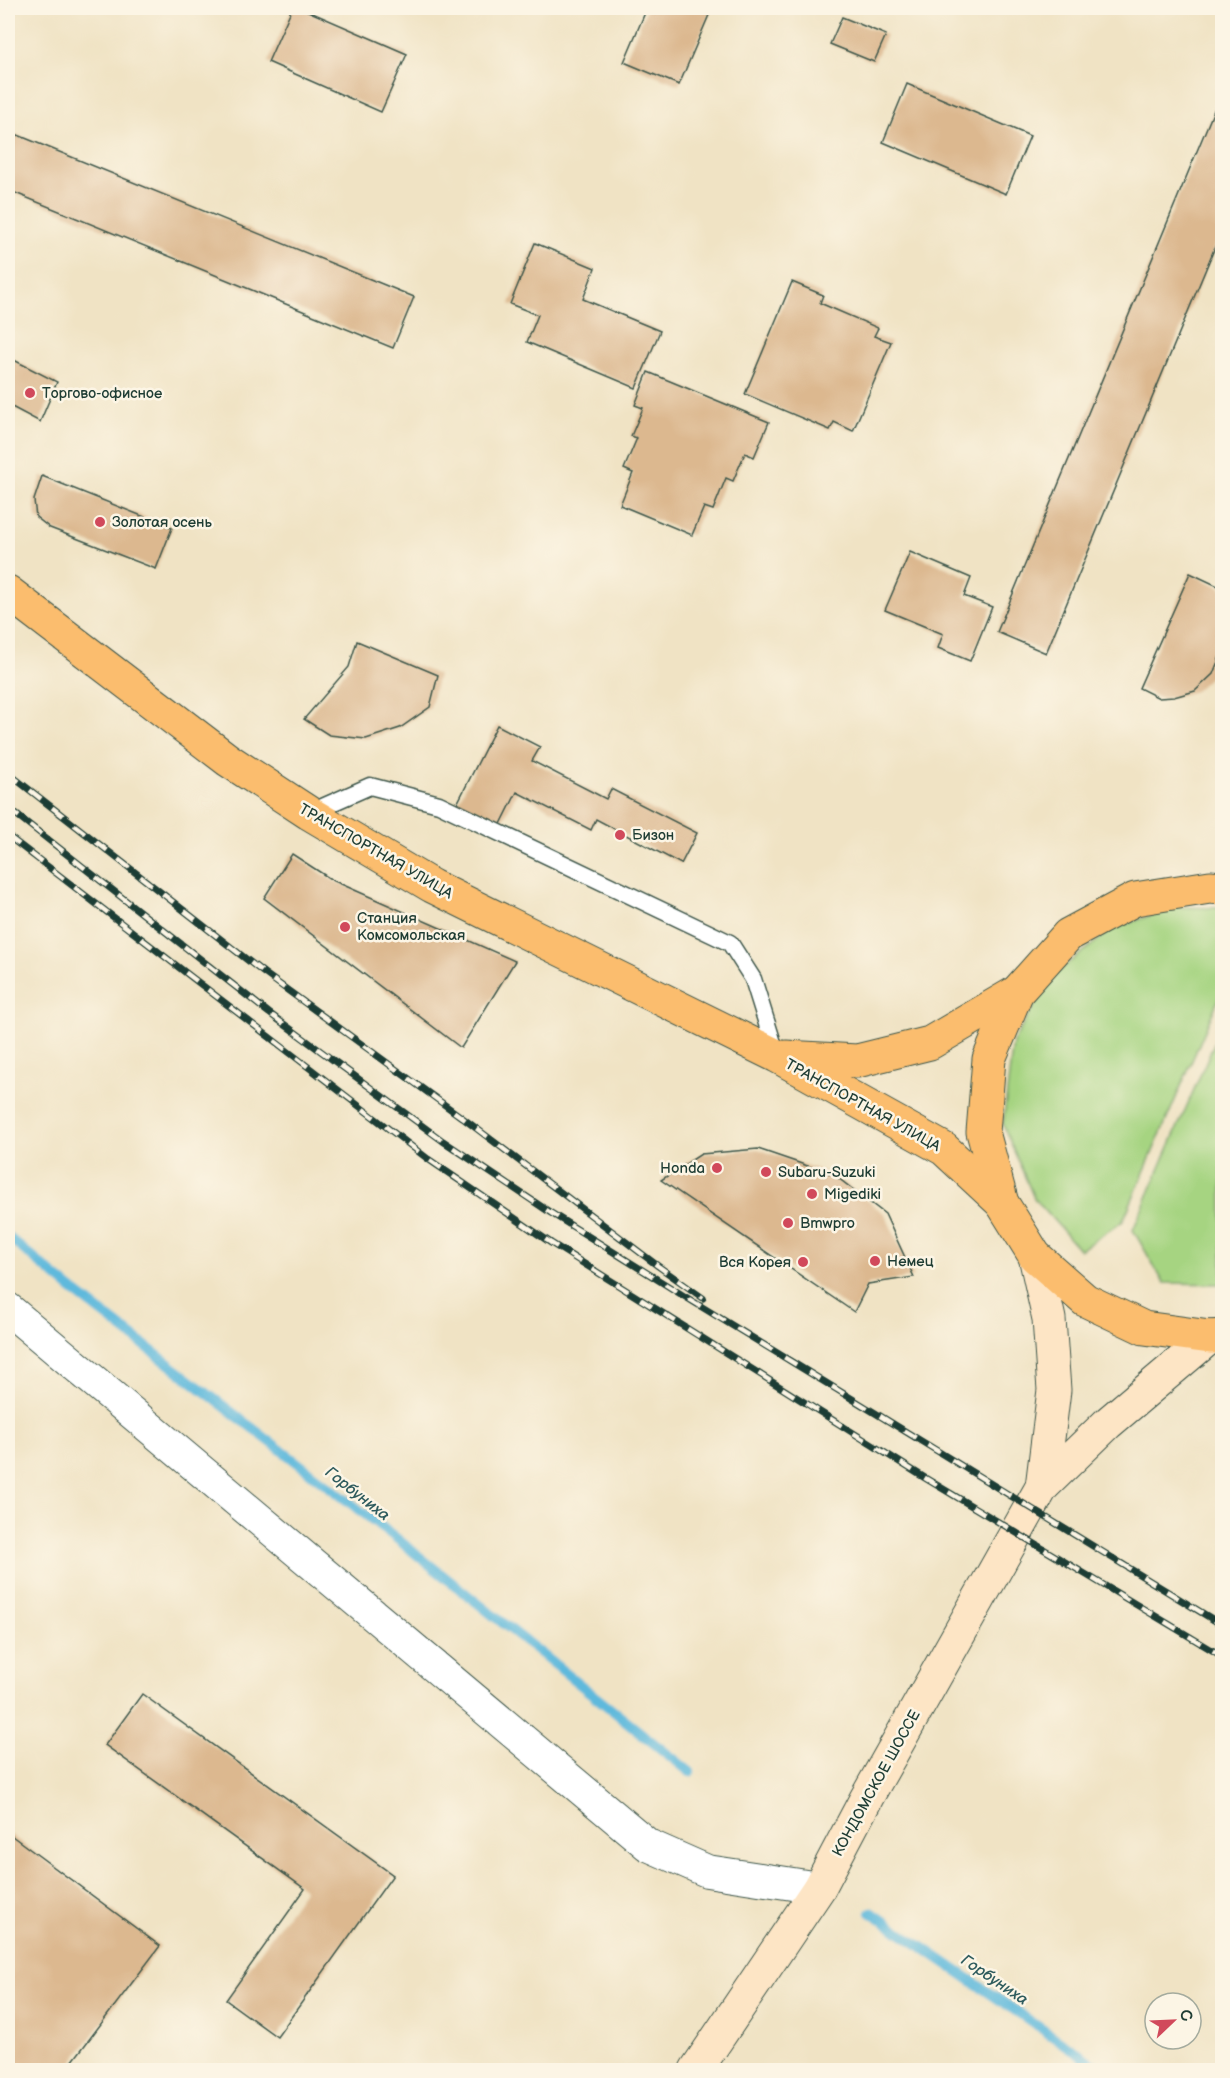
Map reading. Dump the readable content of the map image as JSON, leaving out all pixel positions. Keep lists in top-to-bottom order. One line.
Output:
{"streets":{"main road":["ТРАНСПОРТНАЯ УЛИЦА"],"street":["КОНДОМСКОЕ ШОССЕ"]},"water":["Горбуниха"],"places":["Торгово-офисное","Золотая осень","Бизон","Станция Комсомольская","Honda","Subaru-Suzuki","Migediki","Bmwpro","Немец","Вся Корея"],"north":"top right"}
